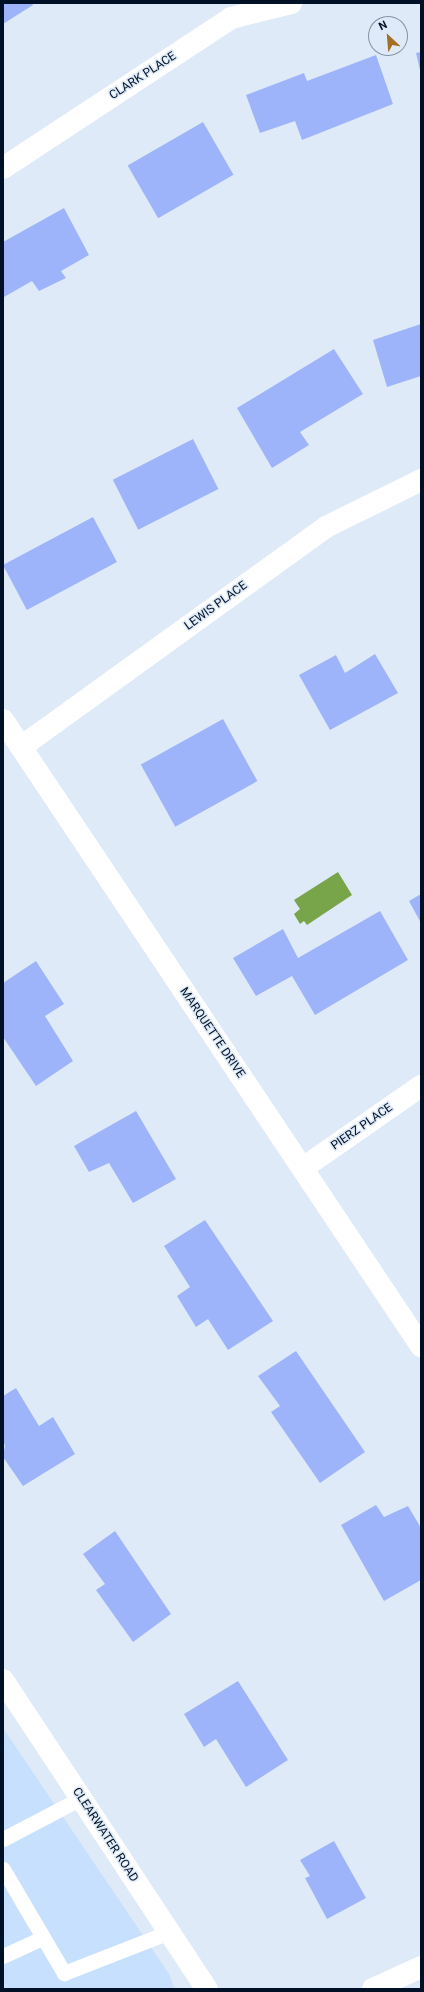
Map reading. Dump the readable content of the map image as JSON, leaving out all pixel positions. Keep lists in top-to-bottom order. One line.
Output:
{"streets":{"street":["CLARK PLACE","LEWIS PLACE","MARQUETTE DRIVE","PIERZ PLACE","CLEARWATER ROAD"]},"crossings":[["LEWIS PLACE","MARQUETTE DRIVE"],["MARQUETTE DRIVE","PIERZ PLACE"]],"north":"top left"}
